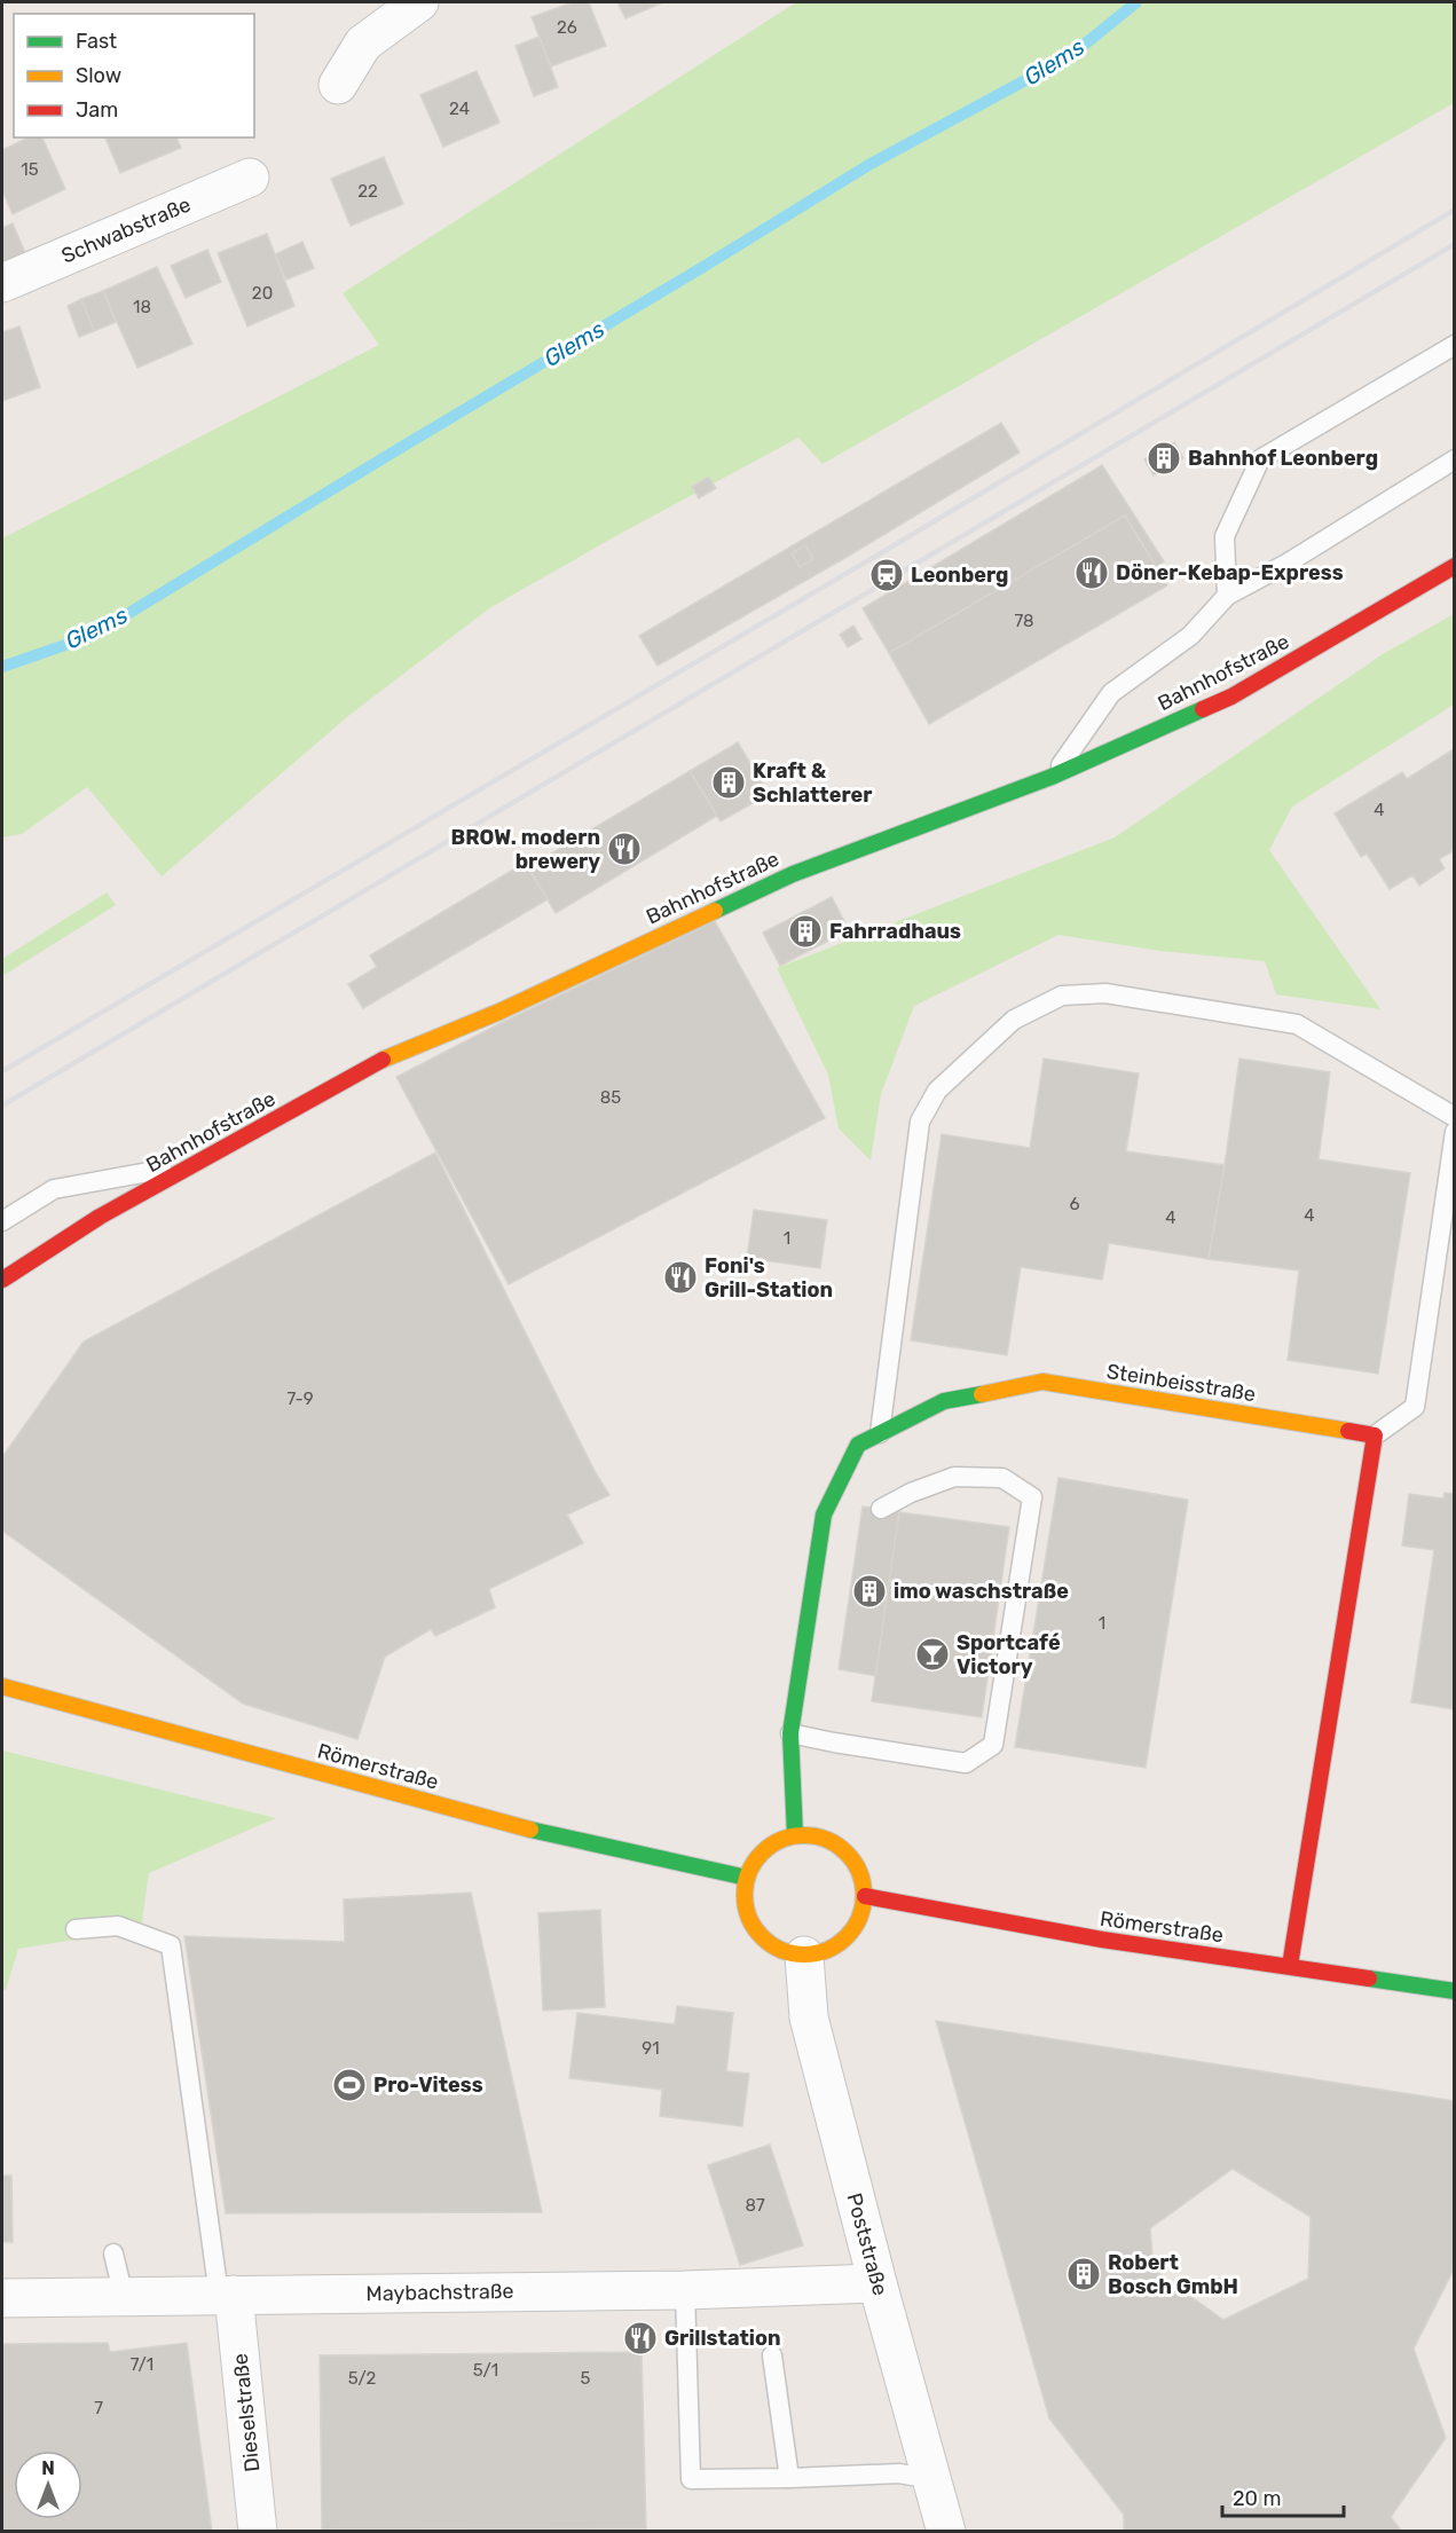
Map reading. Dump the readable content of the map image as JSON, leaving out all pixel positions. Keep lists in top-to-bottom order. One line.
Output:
{"streets":{"street":["Schwabstraße","Bahnhofstraße","Steinbeisstraße","Römerstraße","Poststraße","Maybachstraße","Dieselstraße"]},"crossings":[["Steinbeisstraße","Römerstraße"],["Steinbeisstraße","Poststraße"],["Römerstraße","Poststraße"],["Poststraße","Maybachstraße"],["Maybachstraße","Dieselstraße"]],"water":["Glems"],"places":{"building":["Bahnhof Leonberg","Kraft & Schlatterer","Fahrradhaus","imo waschstraße","Robert Bosch GmbH"],"restaurant":["Döner-Kebap-Express","BROW. modern brewery","Foni's Grill-Station","Grillstation"],"station":["Leonberg"],"bar":["Sportcafé Victory"],"sports":["Pro-Vitess"]},"house_numbers":["26","24","15","22","20","18","78","4","85","6","4","4","1","7-9","1","91","87","7/1","5/1","5/2","5","7"],"legend":["Fast","Slow","Jam"],"scale_bar":"20 m","north":"top"}
